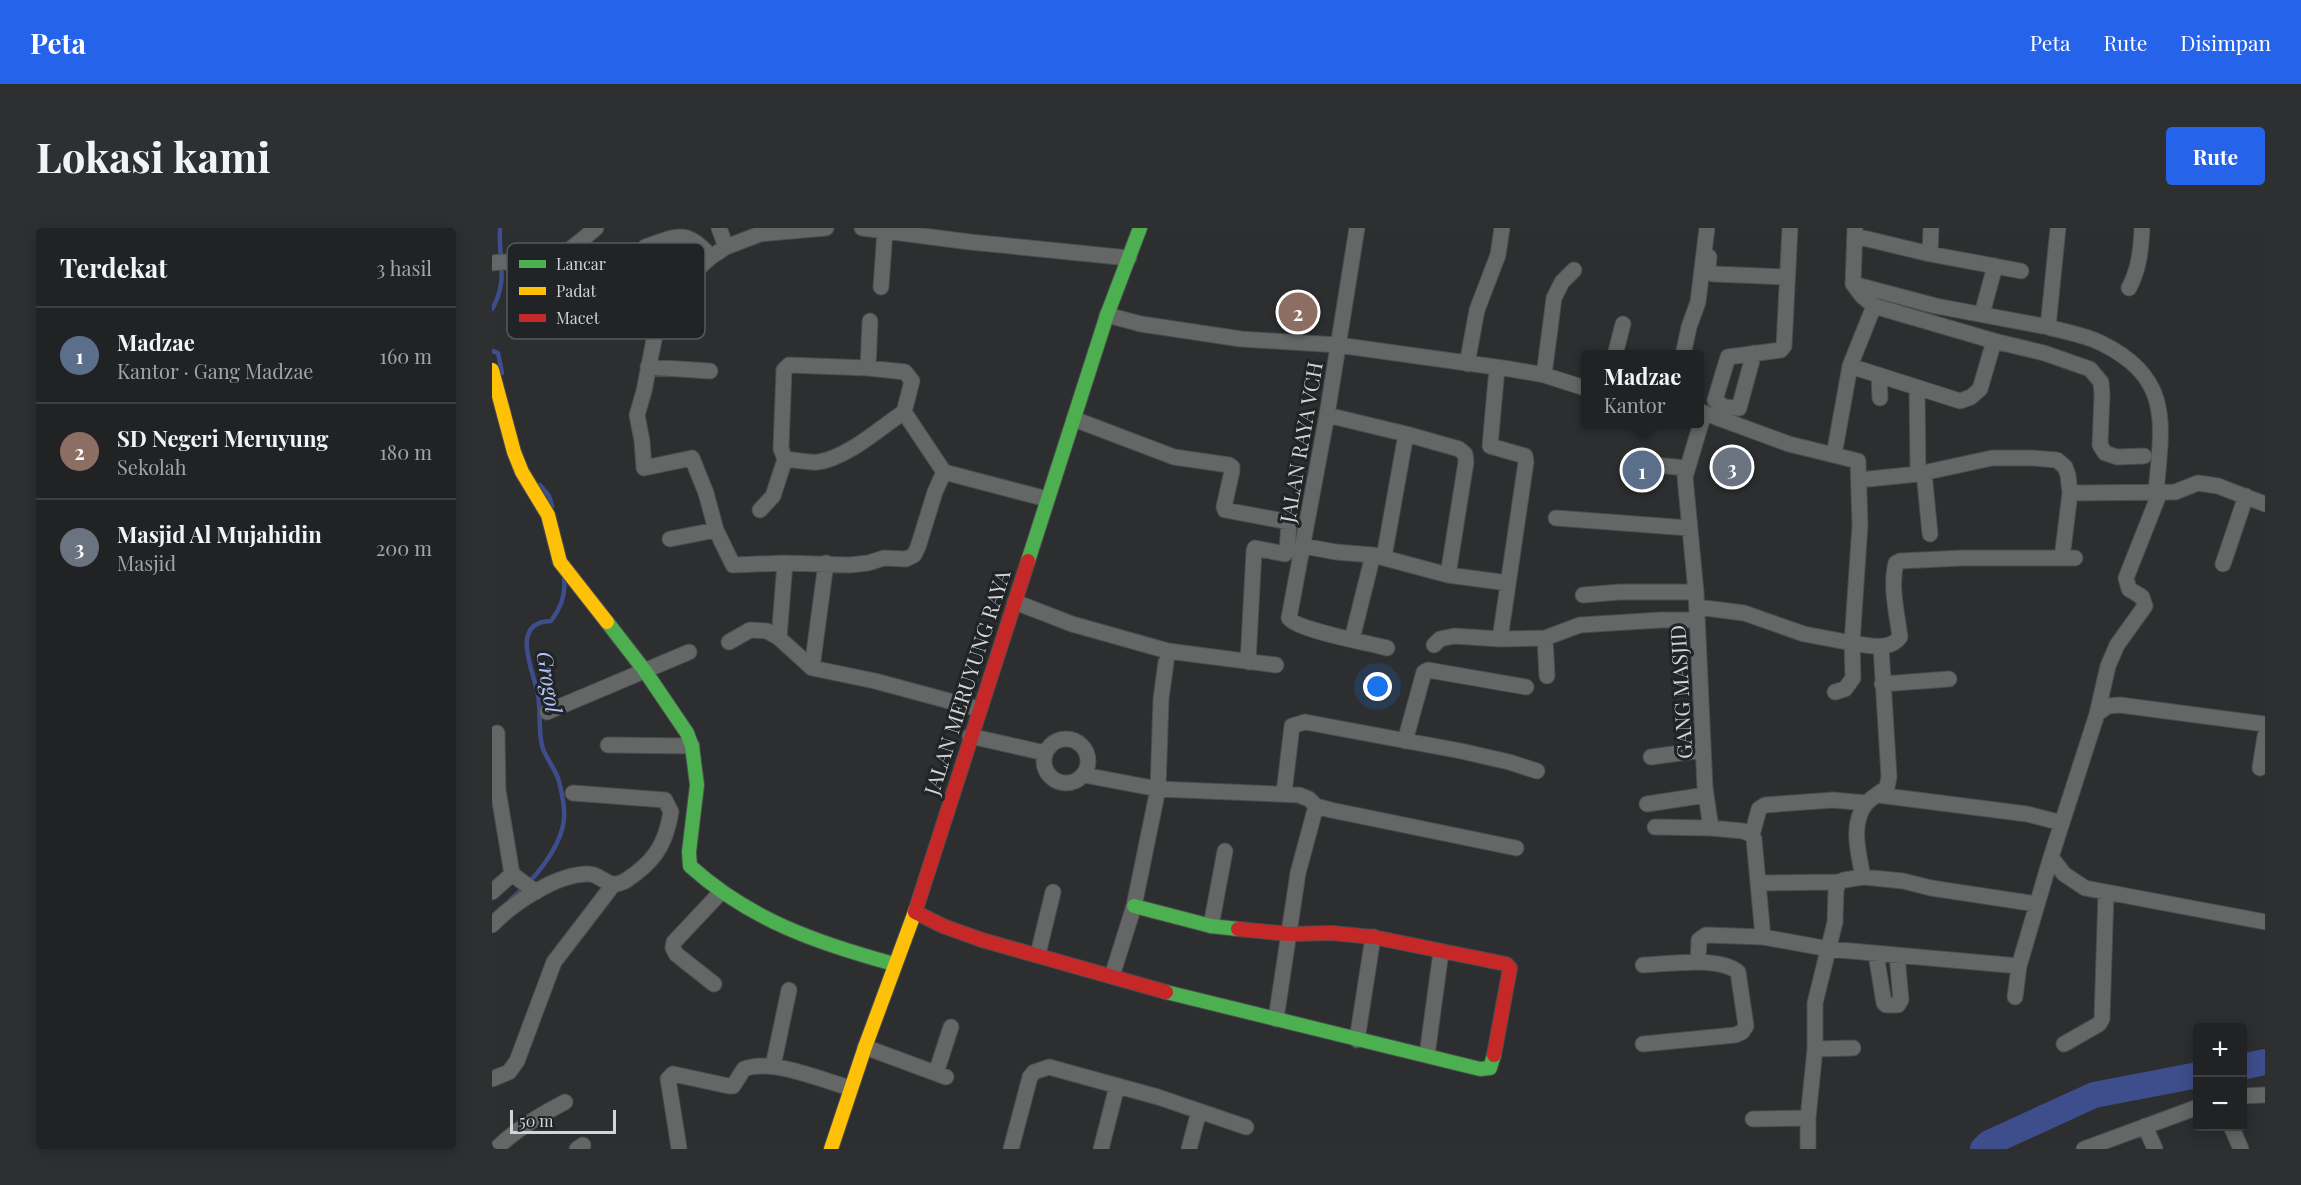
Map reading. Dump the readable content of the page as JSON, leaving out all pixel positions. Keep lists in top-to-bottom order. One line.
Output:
{"streets":{"street":["JALAN RAYA VCH","JALAN MERUYUNG RAYA","GANG MASJID"]},"water":["Grogol"],"legend":["Lancar","Padat","Macet"],"scale_bar":"50 m","page":{"header":"Peta","nav":["Peta","Rute","Disimpan"],"buttons":"Rute","title":"Lokasi kami","heading":["Terdekat","3 hasil"],"pins":["2","3","1"],"list":[{"mark":"1","name":"Madzae","note":"Kantor · Gang Madzae","value":"160 m"},{"mark":"2","name":"SD Negeri Meruyung","note":"Sekolah","value":"180 m"},{"mark":"3","name":"Masjid Al Mujahidin","note":"Masjid","value":"200 m"}],"popup":["Madzae","Kantor"],"map_buttons":["+","−"],"scale":"50 m"}}
